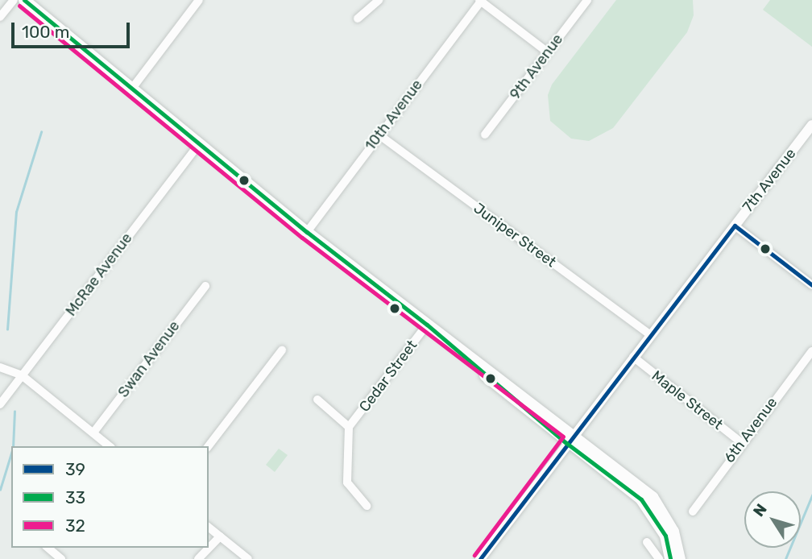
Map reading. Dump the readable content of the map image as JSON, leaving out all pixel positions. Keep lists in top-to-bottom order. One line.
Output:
{"streets":{"street":["9th Avenue","10th Avenue","7th Avenue","Juniper Street","McRae Avenue","Swan Avenue","Cedar Street","Maple Street","6th Avenue"]},"crossings":[["10th Avenue","Juniper Street"],["7th Avenue","Juniper Street"],["7th Avenue","Maple Street"],["Maple Street","6th Avenue"]],"lines":["transit line 33","transit line 32","transit line 39"],"legend":["39","33","32"],"scale_bar":"100 m","north":"top left"}
